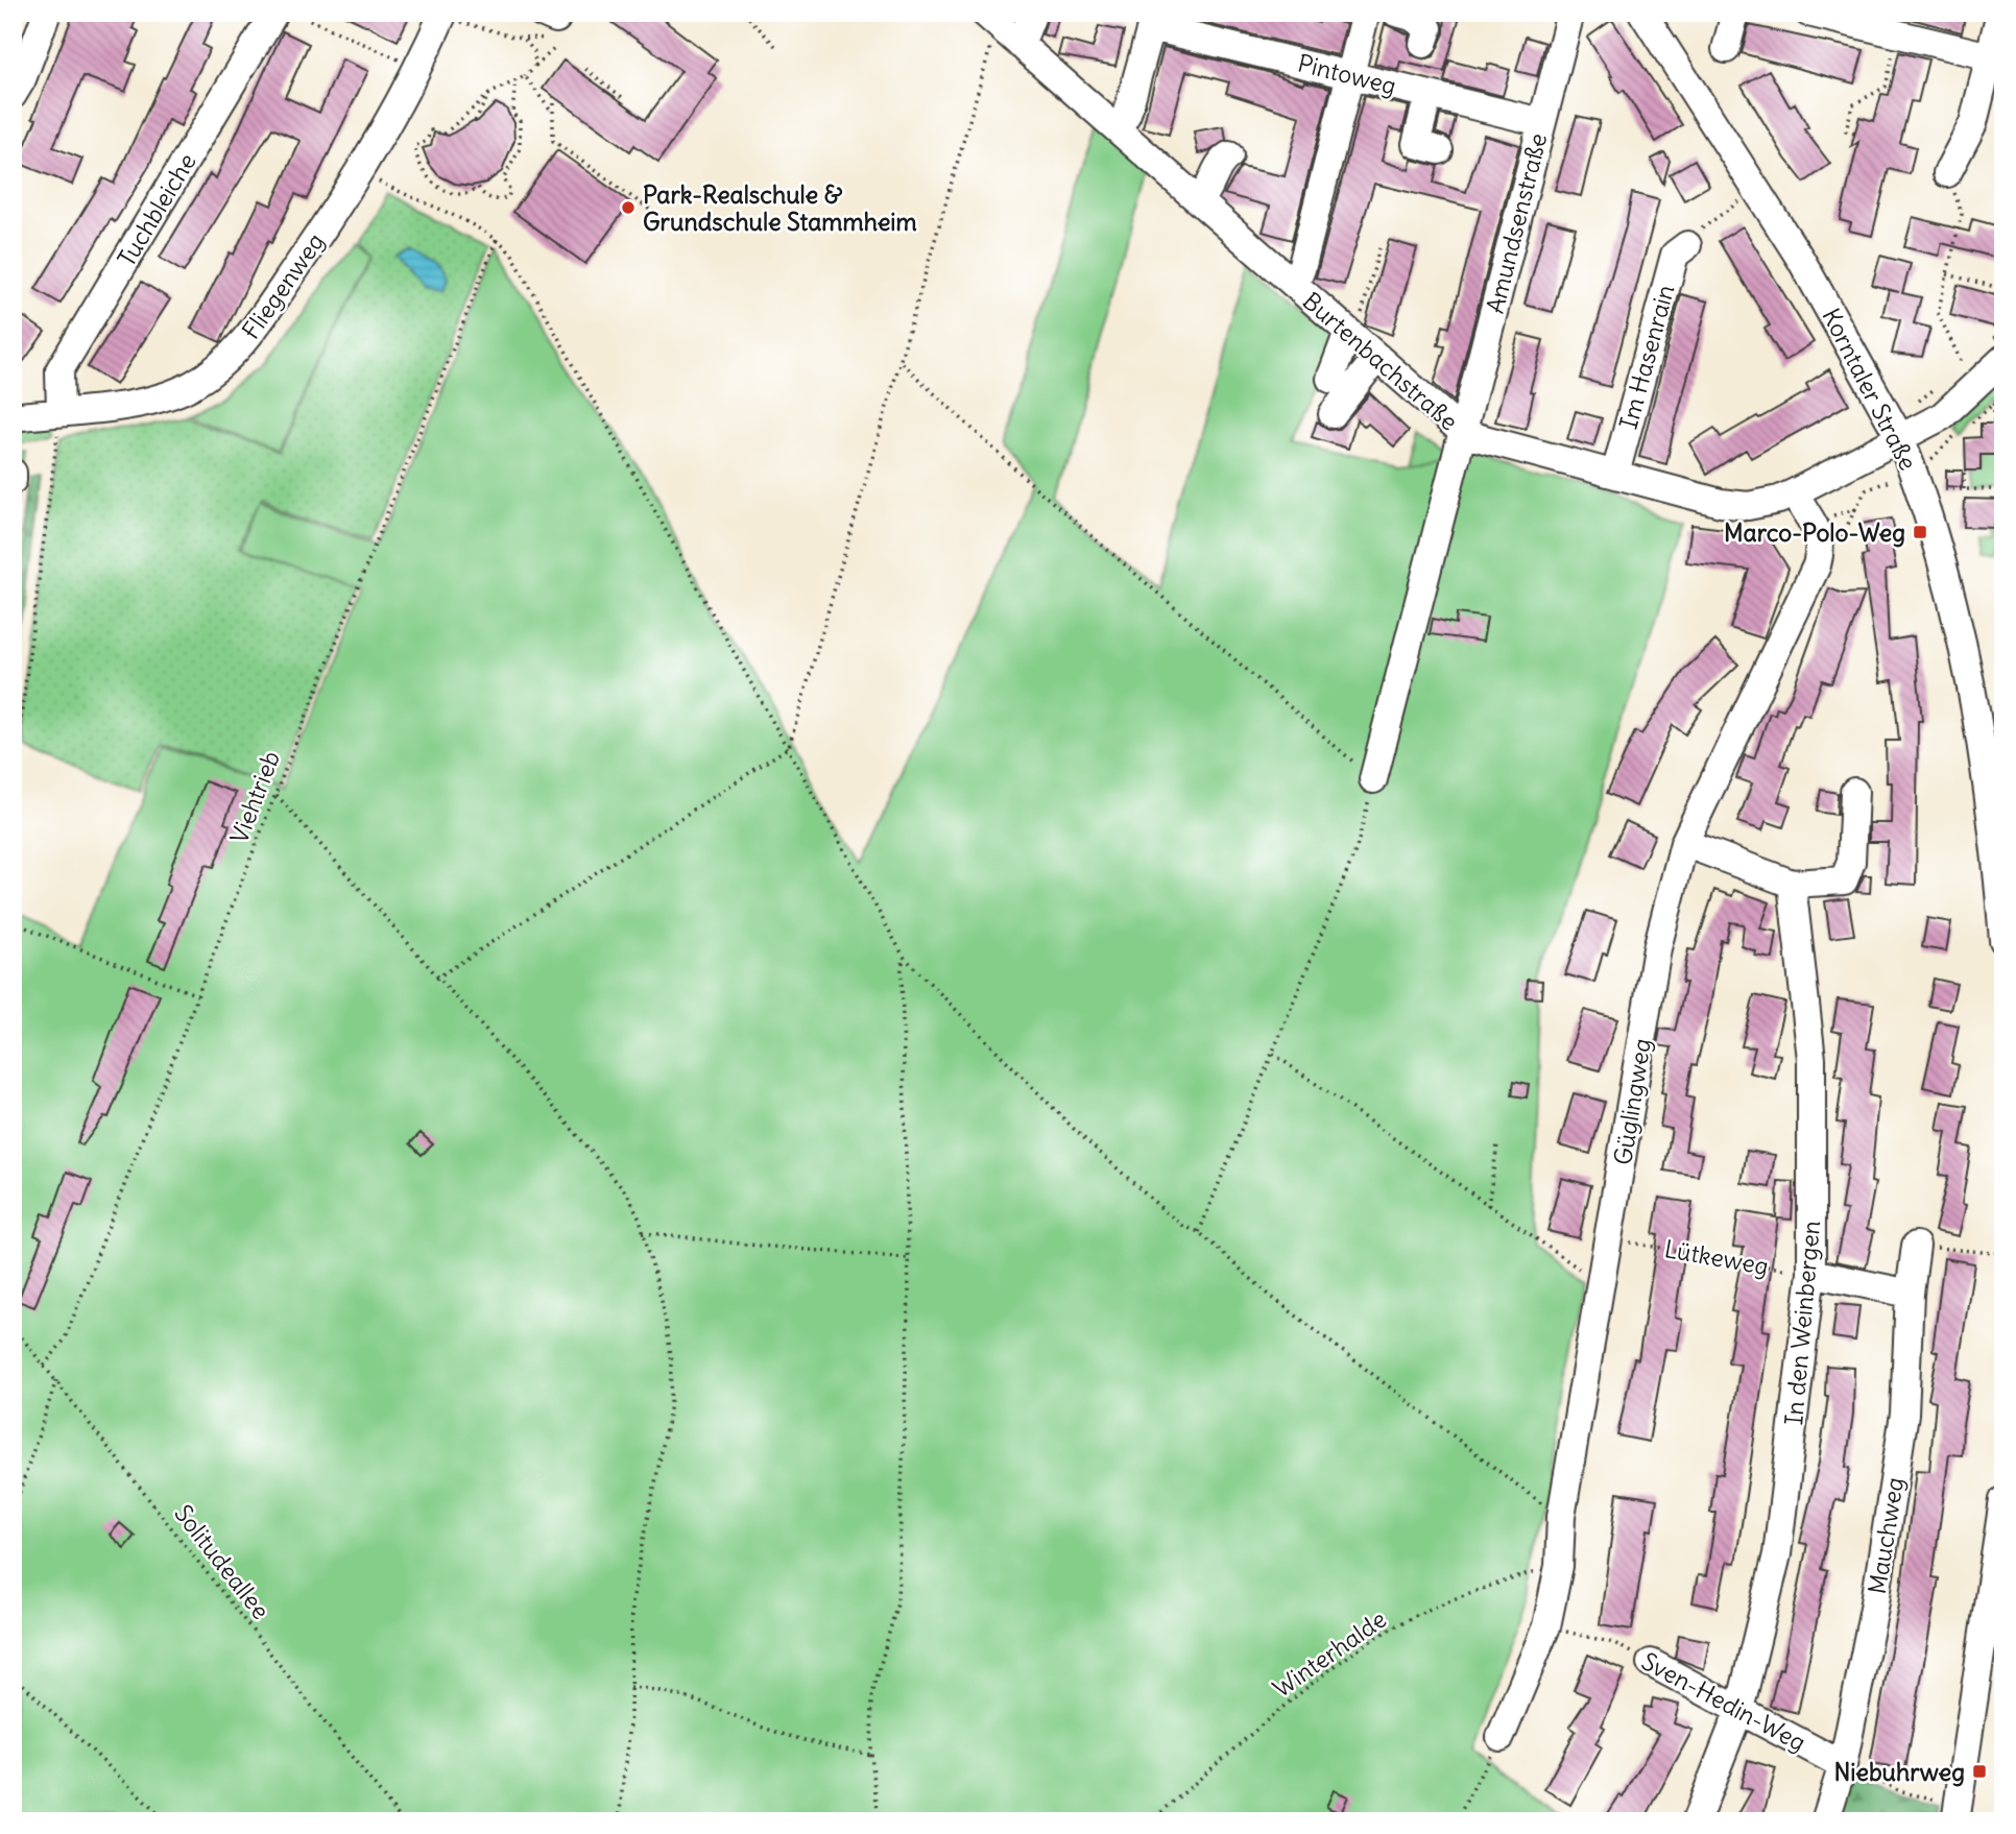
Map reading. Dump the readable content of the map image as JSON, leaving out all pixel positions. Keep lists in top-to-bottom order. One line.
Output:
{"streets":{"street":["Pintoweg","Tuchbleiche","Amundsenstraße","Fliegenweg","Im Hasenrain","Burtenbachstraße","Korntaler Straße","Güglingweg","In den Weinbergen","Mauchweg","Sven-Hedin-Weg"],"path":["Viehtrieb","Lütkeweg","Solitudeallee","Winterhalde"]},"crossings":[["Pintoweg","Amundsenstraße"],["Tuchbleiche","Fliegenweg"],["Amundsenstraße","Burtenbachstraße"],["Im Hasenrain","Burtenbachstraße"],["Burtenbachstraße","Korntaler Straße"],["Burtenbachstraße","Güglingweg"],["Viehtrieb","Solitudeallee"],["Güglingweg","Lütkeweg"],["Güglingweg","Winterhalde"],["Güglingweg","Sven-Hedin-Weg"],["Lütkeweg","In den Weinbergen"],["In den Weinbergen","Sven-Hedin-Weg"],["Mauchweg","Sven-Hedin-Weg"]],"places":{"other":["Park-Realschule & Grundschule Stammheim"],"transit":["Marco-Polo-Weg","Niebuhrweg"]}}
